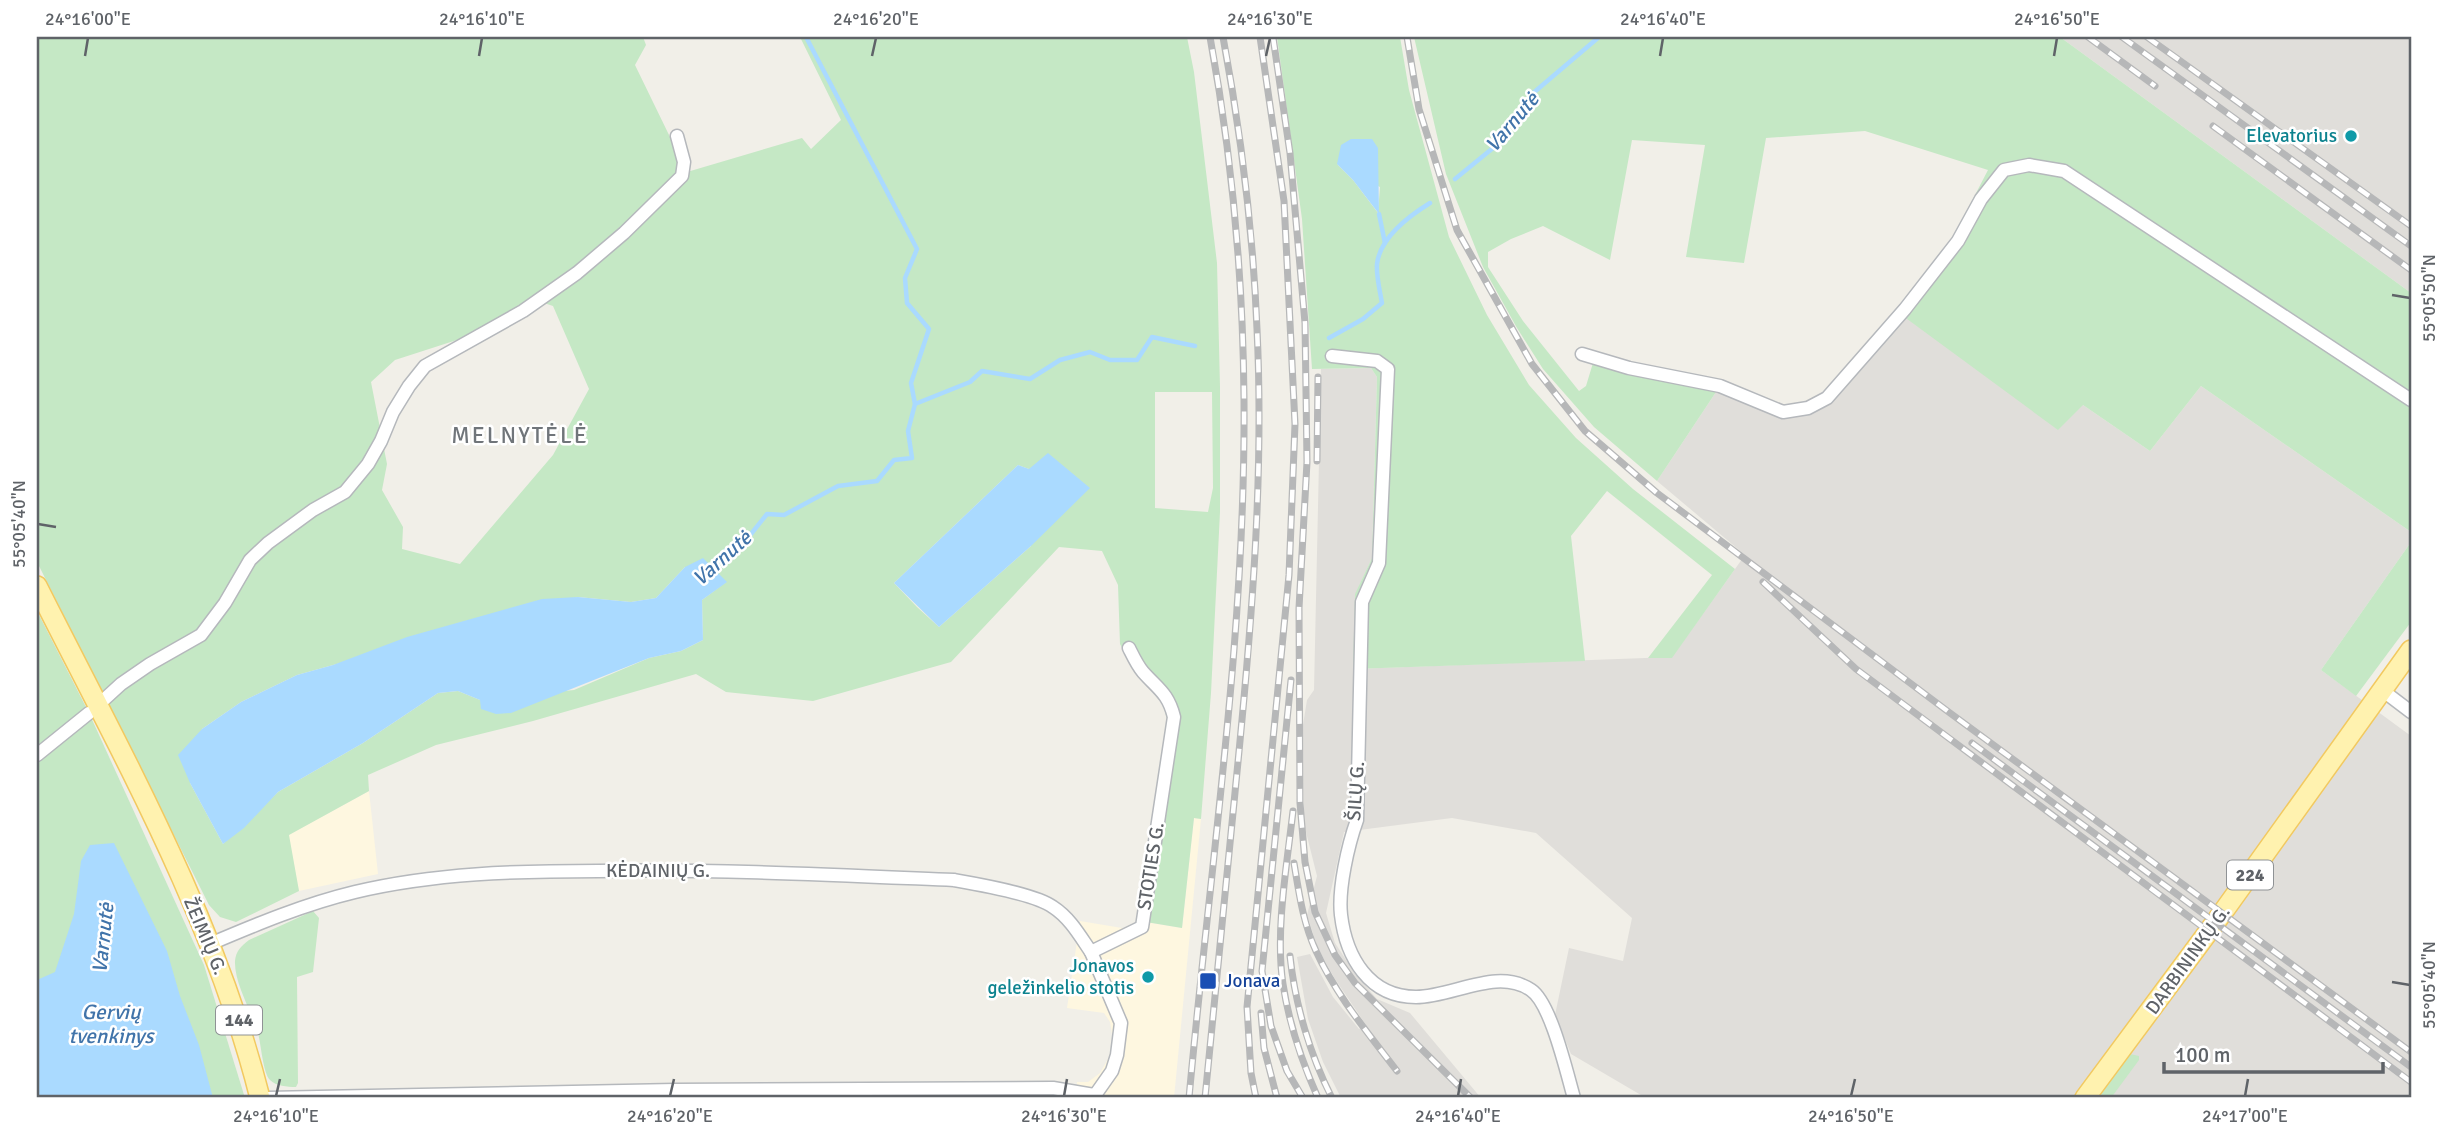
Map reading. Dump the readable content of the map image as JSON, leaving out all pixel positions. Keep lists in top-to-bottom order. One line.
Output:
{"streets":{"main road":["224","ŽEIMIŲ G.","DARBININKŲ G.","144"],"street":["ŠILŲ G.","STOTIES G.","KĖDAINIŲ G."]},"crossings":[["STOTIES G.","KĖDAINIŲ G."],["KĖDAINIŲ G.","ŽEIMIŲ G."],["ŽEIMIŲ G.","144"]],"districts":["MELNYTĖLĖ"],"water":["Varnutė","Gervių tvenkinys"],"places":{"other":["Elevatorius","Jonavos geležinkelio stotis"],"transit":["Jonava"]},"scale_bar":"100 m","coordinates":["24°16'00\"E","24°16'10\"E","24°16'20\"E","24°16'30\"E","24°16'40\"E","24°16'50\"E","55°05'50\"N","55°05'40\"N","24°17'00\"E"]}
